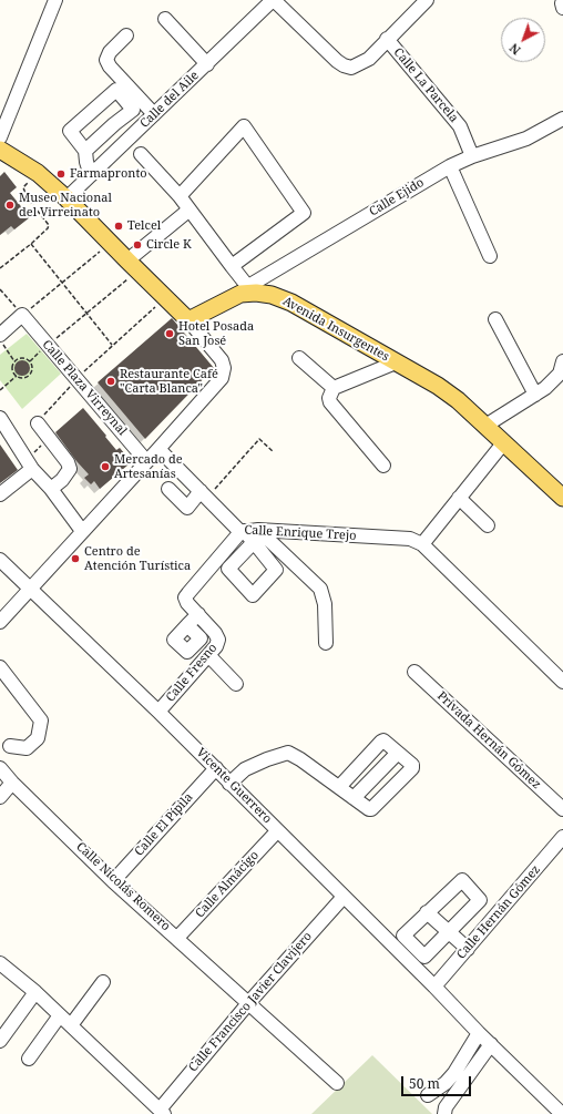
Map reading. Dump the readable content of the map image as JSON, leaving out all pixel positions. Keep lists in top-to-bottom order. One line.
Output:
{"streets":{"main road":["Avenida Insurgentes"],"street":["Calle La Parcela","Calle del Aile","Calle Ejido","Calle Plaza Virreynal","Calle Enrique Trejo","Calle Fresno","Privada Hernán Gómez","Vicente Guerrero","Calle El Pípila","Calle Almácigo","Calle Nicolás Romero","Calle Hernán Gómez","Calle Francisco Javier Clavijero"]},"crossings":[["Calle La Parcela","Calle Ejido"],["Calle Ejido","Avenida Insurgentes"],["Calle Enrique Trejo","Calle Fresno"],["Calle Fresno","Vicente Guerrero"],["Vicente Guerrero","Calle El Pípila"],["Vicente Guerrero","Calle Almácigo"],["Vicente Guerrero","Calle Hernán Gómez"],["Vicente Guerrero","Calle Francisco Javier Clavijero"],["Calle El Pípila","Calle Nicolás Romero"],["Calle Almácigo","Calle Nicolás Romero"],["Calle Nicolás Romero","Calle Francisco Javier Clavijero"]],"places":["Farmapronto","Museo Nacional del Virreinato","Telcel","Circle K","Hotel Posada San José","Restaurante Café \"Carta Blanca\"","Mercado de Artesanías","Centro de Atención Turística"],"scale_bar":"50 m","north":"bottom left"}
